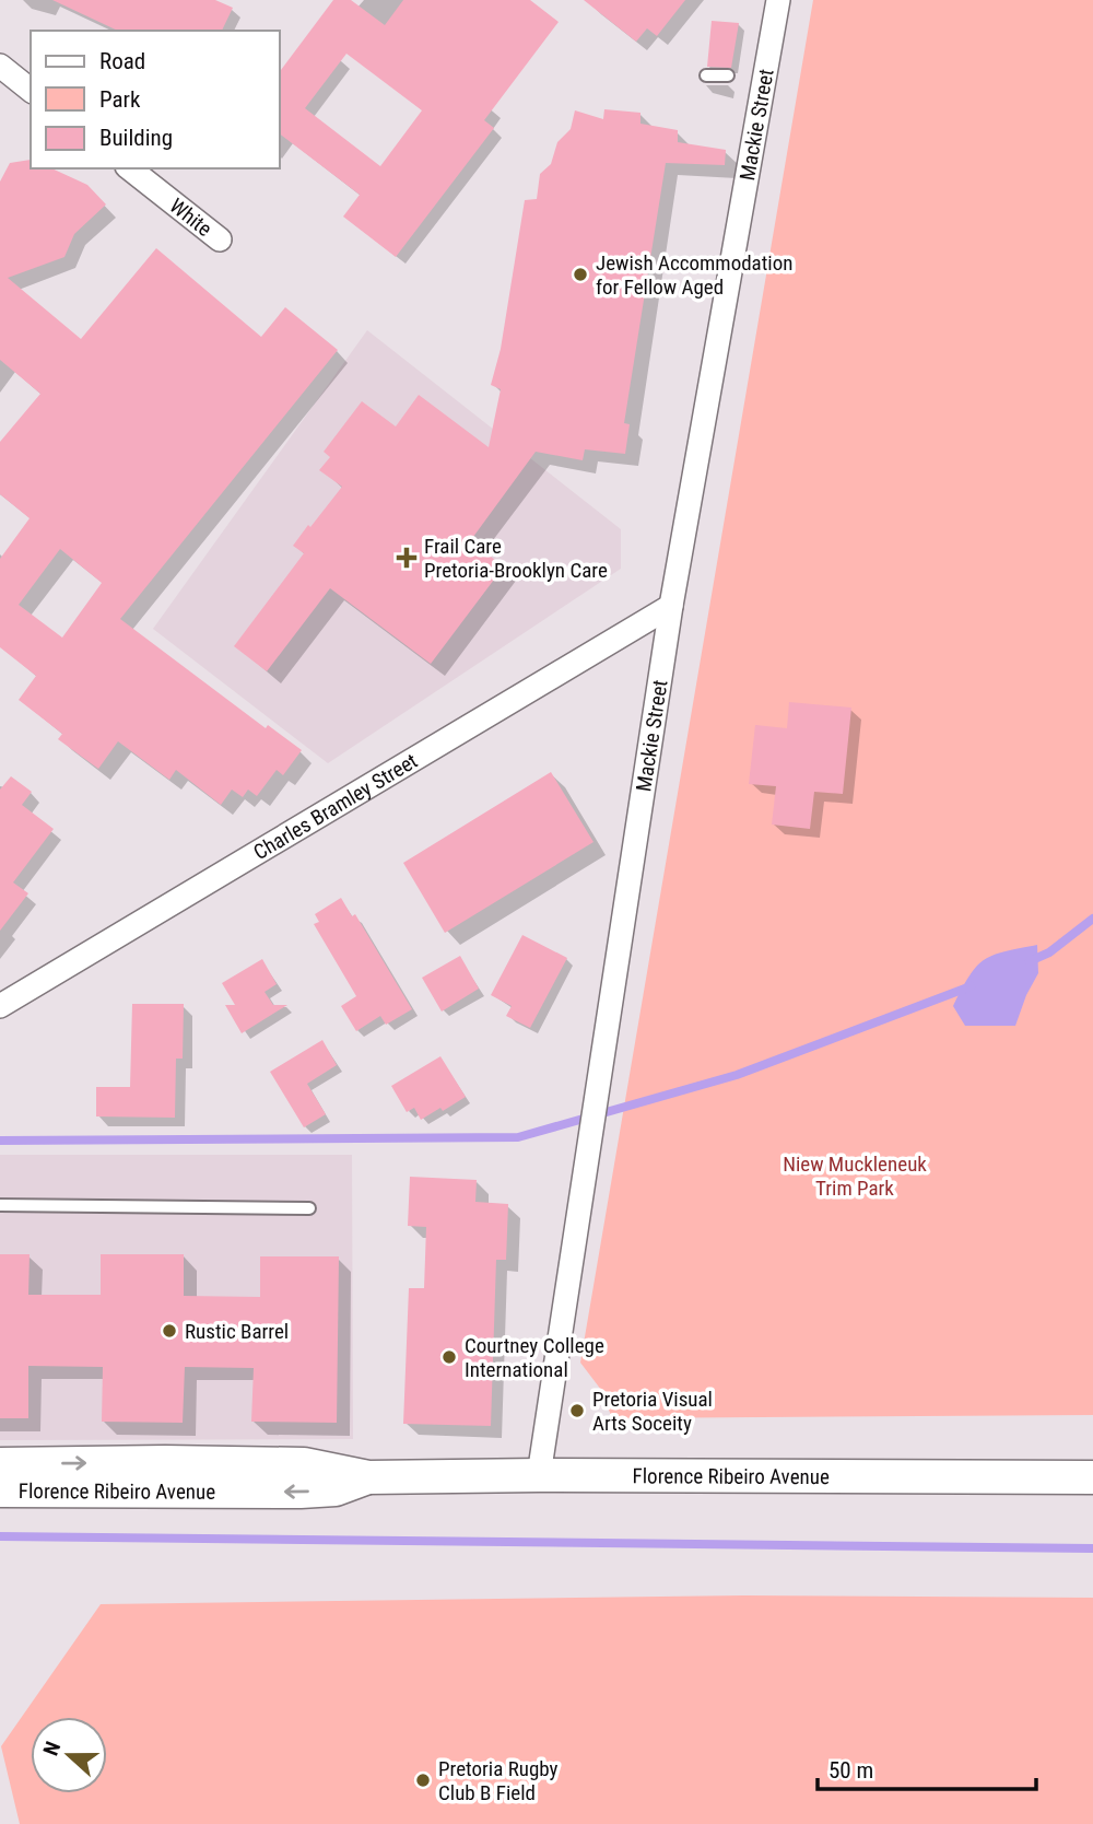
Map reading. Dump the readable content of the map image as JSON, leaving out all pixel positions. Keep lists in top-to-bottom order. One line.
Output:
{"streets":{"main road":["Florence Ribeiro Avenue"],"street":["Mackie Street","White","Charles Bramley Street"]},"crossings":[["Mackie Street","Charles Bramley Street"],["Mackie Street","Florence Ribeiro Avenue"]],"parks":["Niew Muckleneuk Trim Park"],"places":{"other":["Jewish Accommodation for Fellow Aged","Rustic Barrel","Courtney College International","Pretoria Visual Arts Soceity","Pretoria Rugby Club B Field"],"health":["Frail Care Pretoria-Brooklyn Care"]},"legend":["Road","Park","Building"],"scale_bar":"50 m","north":"left"}
